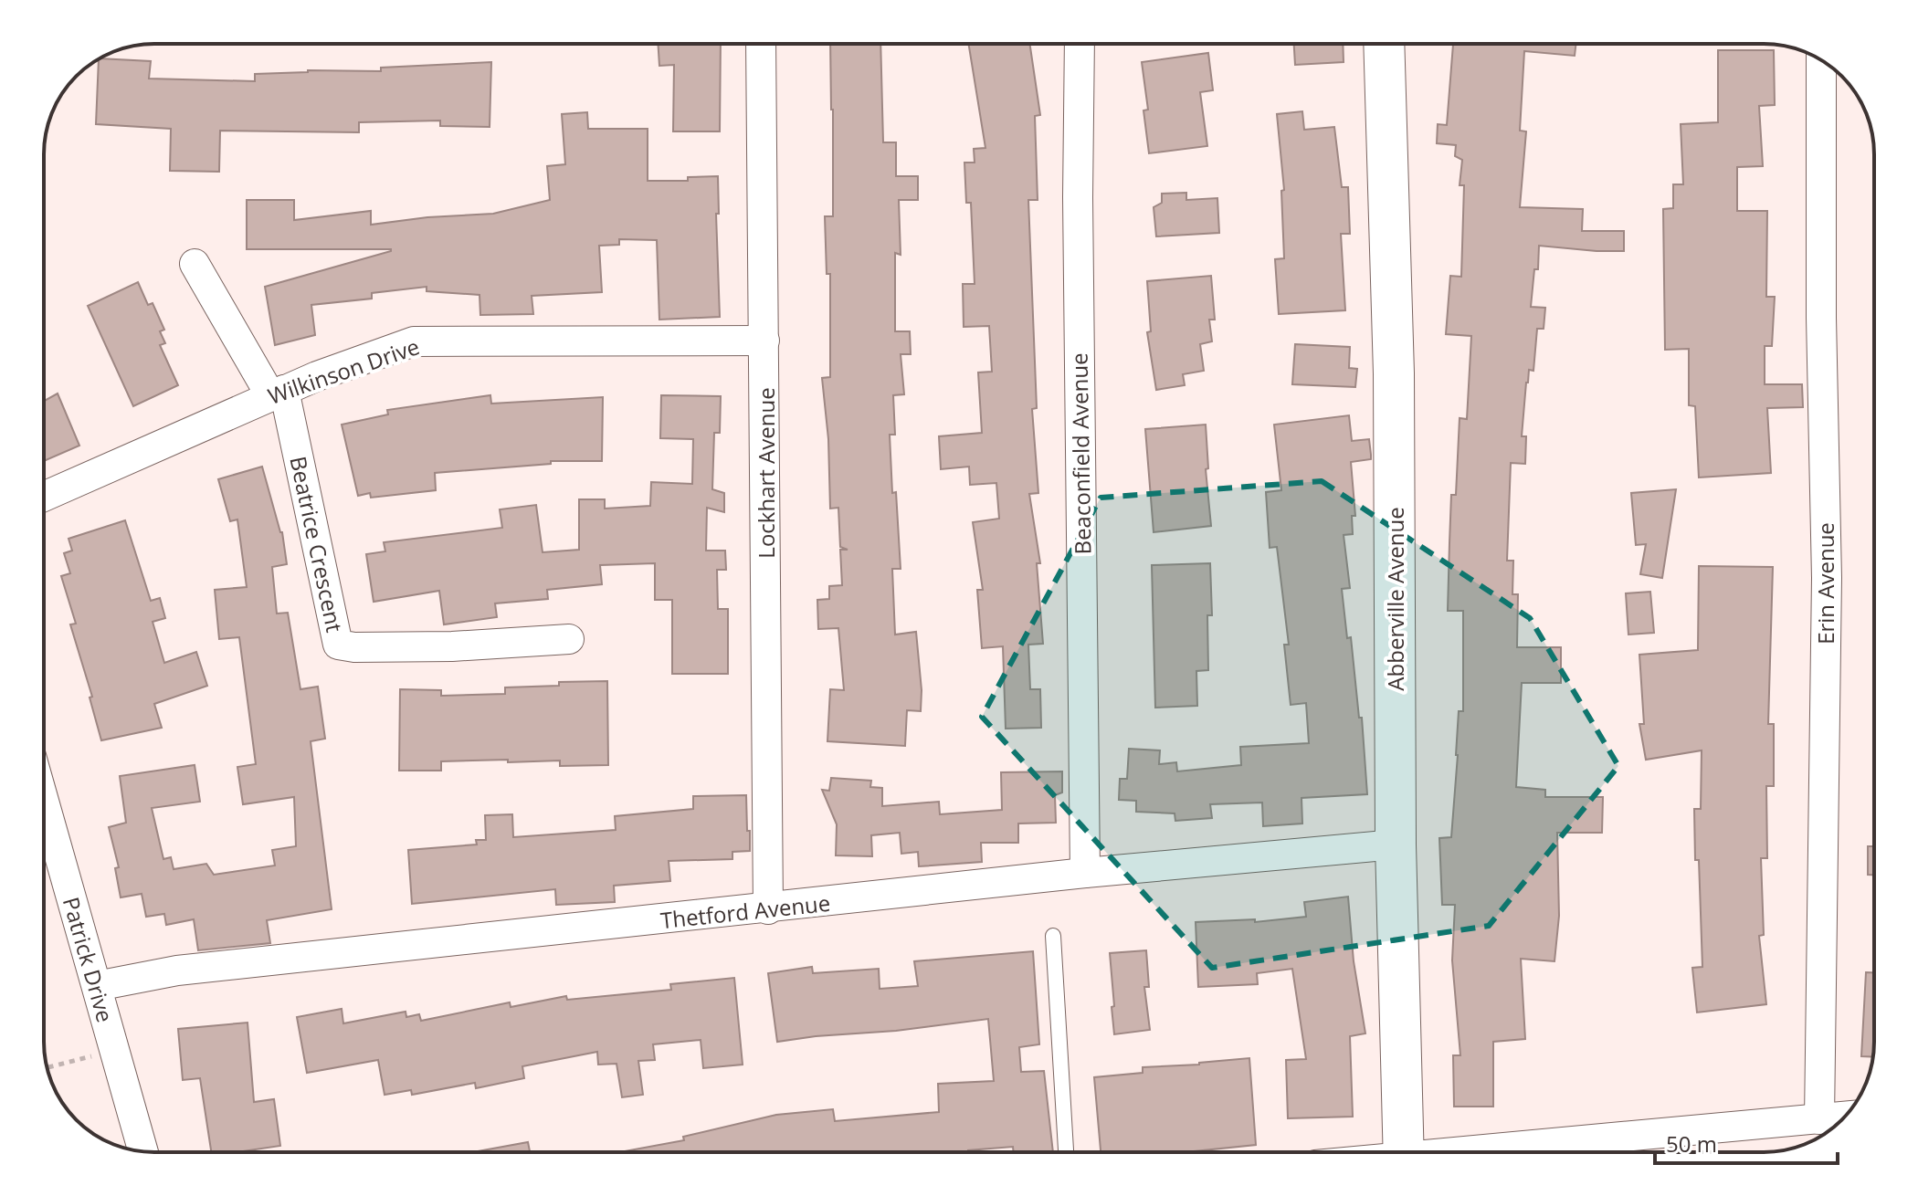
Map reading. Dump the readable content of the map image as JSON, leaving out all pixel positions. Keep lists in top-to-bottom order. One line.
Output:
{"streets":{"street":["Wilkinson Drive","Beaconfield Avenue","Lockhart Avenue","Beatrice Crescent","Erin Avenue","Abberville Avenue","Thetford Avenue","Patrick Drive"]},"crossings":[["Wilkinson Drive","Lockhart Avenue"],["Wilkinson Drive","Beatrice Crescent"],["Beaconfield Avenue","Thetford Avenue"],["Lockhart Avenue","Thetford Avenue"],["Abberville Avenue","Thetford Avenue"],["Thetford Avenue","Patrick Drive"]],"scale_bar":"50 m"}
